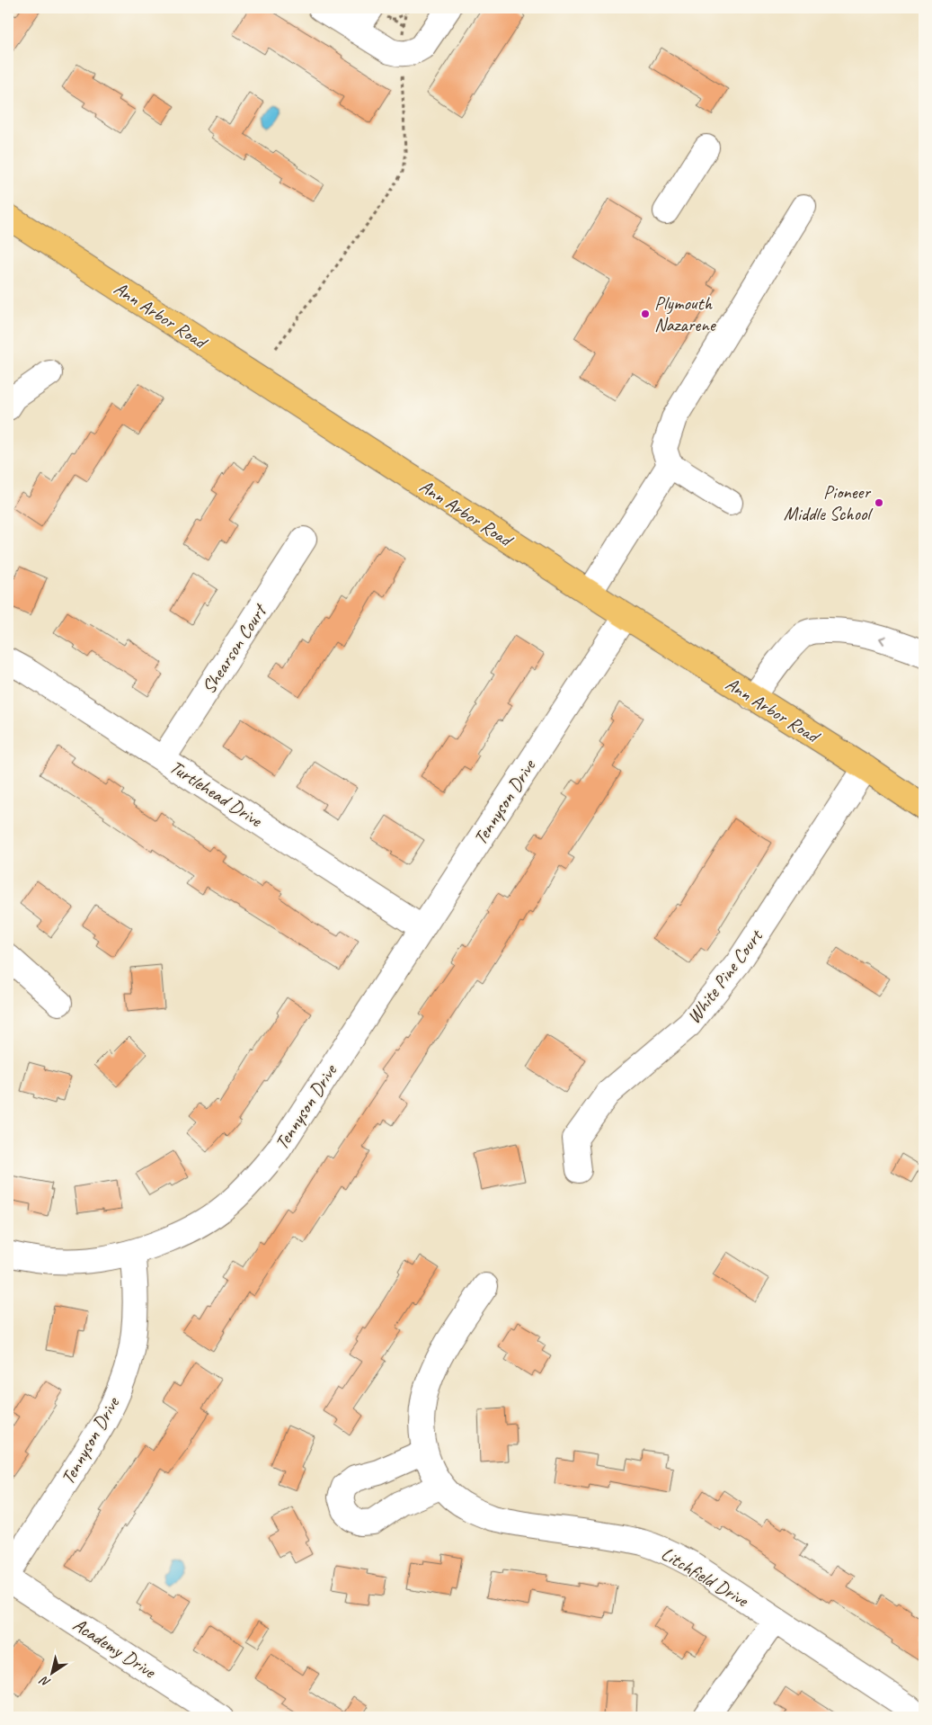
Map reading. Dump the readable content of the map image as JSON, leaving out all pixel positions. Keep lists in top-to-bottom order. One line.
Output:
{"streets":{"main road":["Ann Arbor Road"],"street":["Shearson Court","Turtlehead Drive","Tennyson Drive","White Pine Court","Litchfield Drive","Academy Drive"]},"crossings":[["Ann Arbor Road","Tennyson Drive"],["Ann Arbor Road","White Pine Court"],["Shearson Court","Turtlehead Drive"],["Turtlehead Drive","Tennyson Drive"]],"places":["Plymouth Nazarene","Pioneer Middle School"],"north":"bottom left"}
